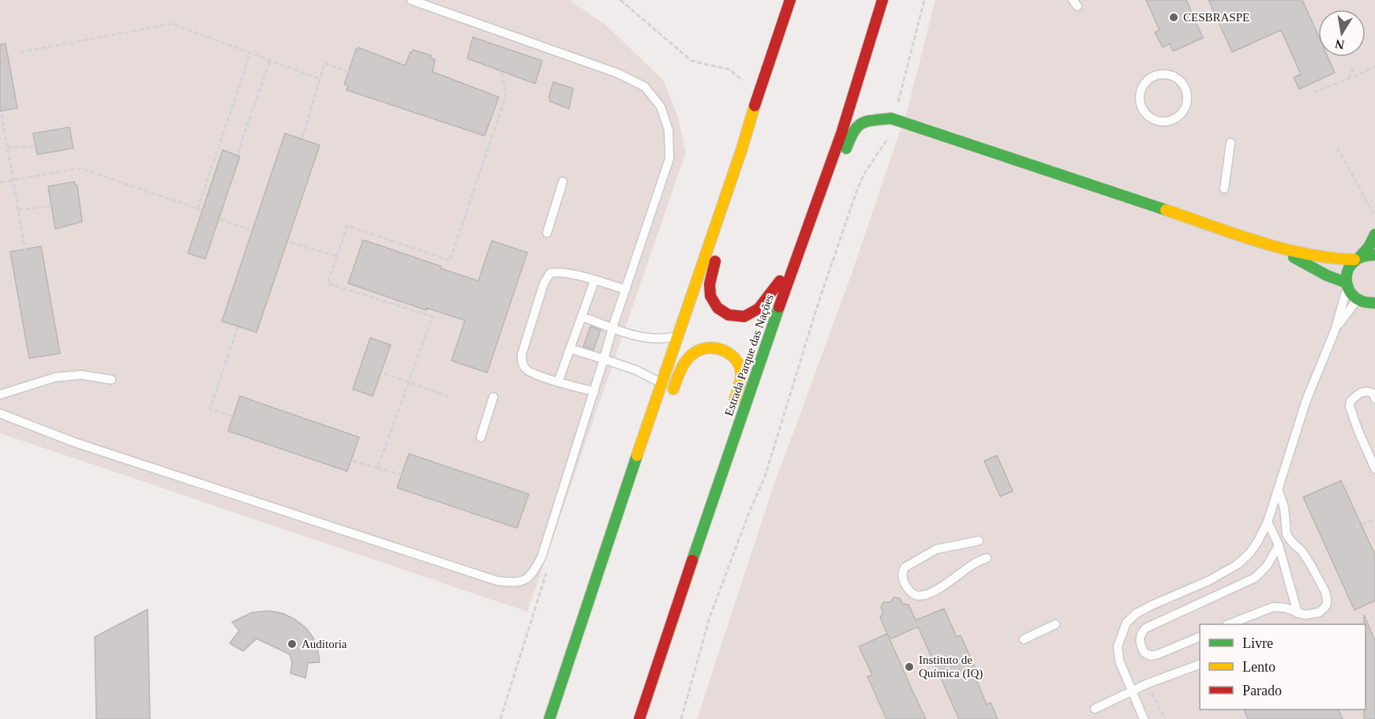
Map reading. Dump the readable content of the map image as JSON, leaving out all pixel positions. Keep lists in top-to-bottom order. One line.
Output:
{"streets":{"main road":["Estrada Parque das Nações"]},"places":["CESBRASPE","Auditoria","Instituto de Química (IQ)"],"legend":["Livre","Lento","Parado"],"north":"bottom"}
